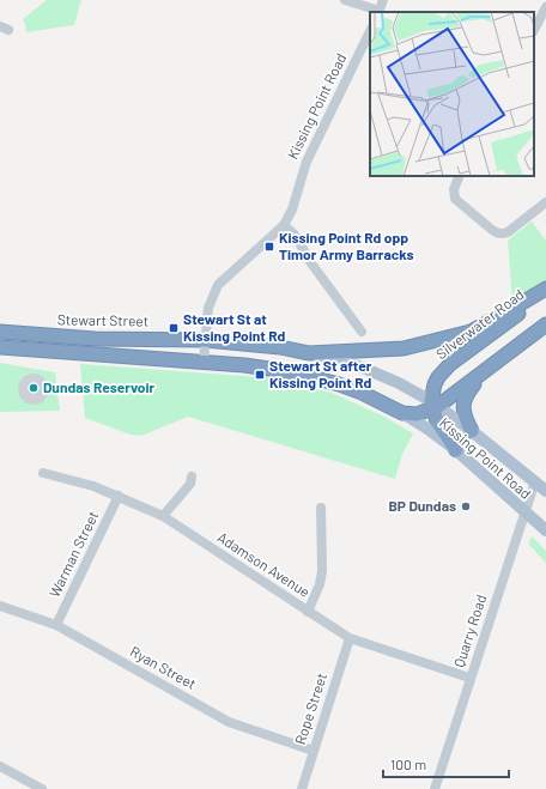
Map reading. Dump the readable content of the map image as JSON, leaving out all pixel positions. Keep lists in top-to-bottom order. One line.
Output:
{"streets":{"highway":["Kissing Point Road","Stewart Street","Silverwater Road"],"street":["Warman Street","Adamson Avenue","Quarry Road","Ryan Street","Rope Street"]},"crossings":[["Kissing Point Road","Stewart Street"],["Kissing Point Road","Silverwater Road"],["Kissing Point Road","Quarry Road"],["Warman Street","Adamson Avenue"],["Warman Street","Ryan Street"],["Adamson Avenue","Quarry Road"],["Adamson Avenue","Rope Street"],["Ryan Street","Rope Street"]],"places":{"transit":["Kissing Point Rd opp Timor Army Barracks","Stewart St at Kissing Point Rd","Stewart St after Kissing Point Rd"],"other":["Dundas Reservoir","BP Dundas"]},"scale_bar":"100 m"}
